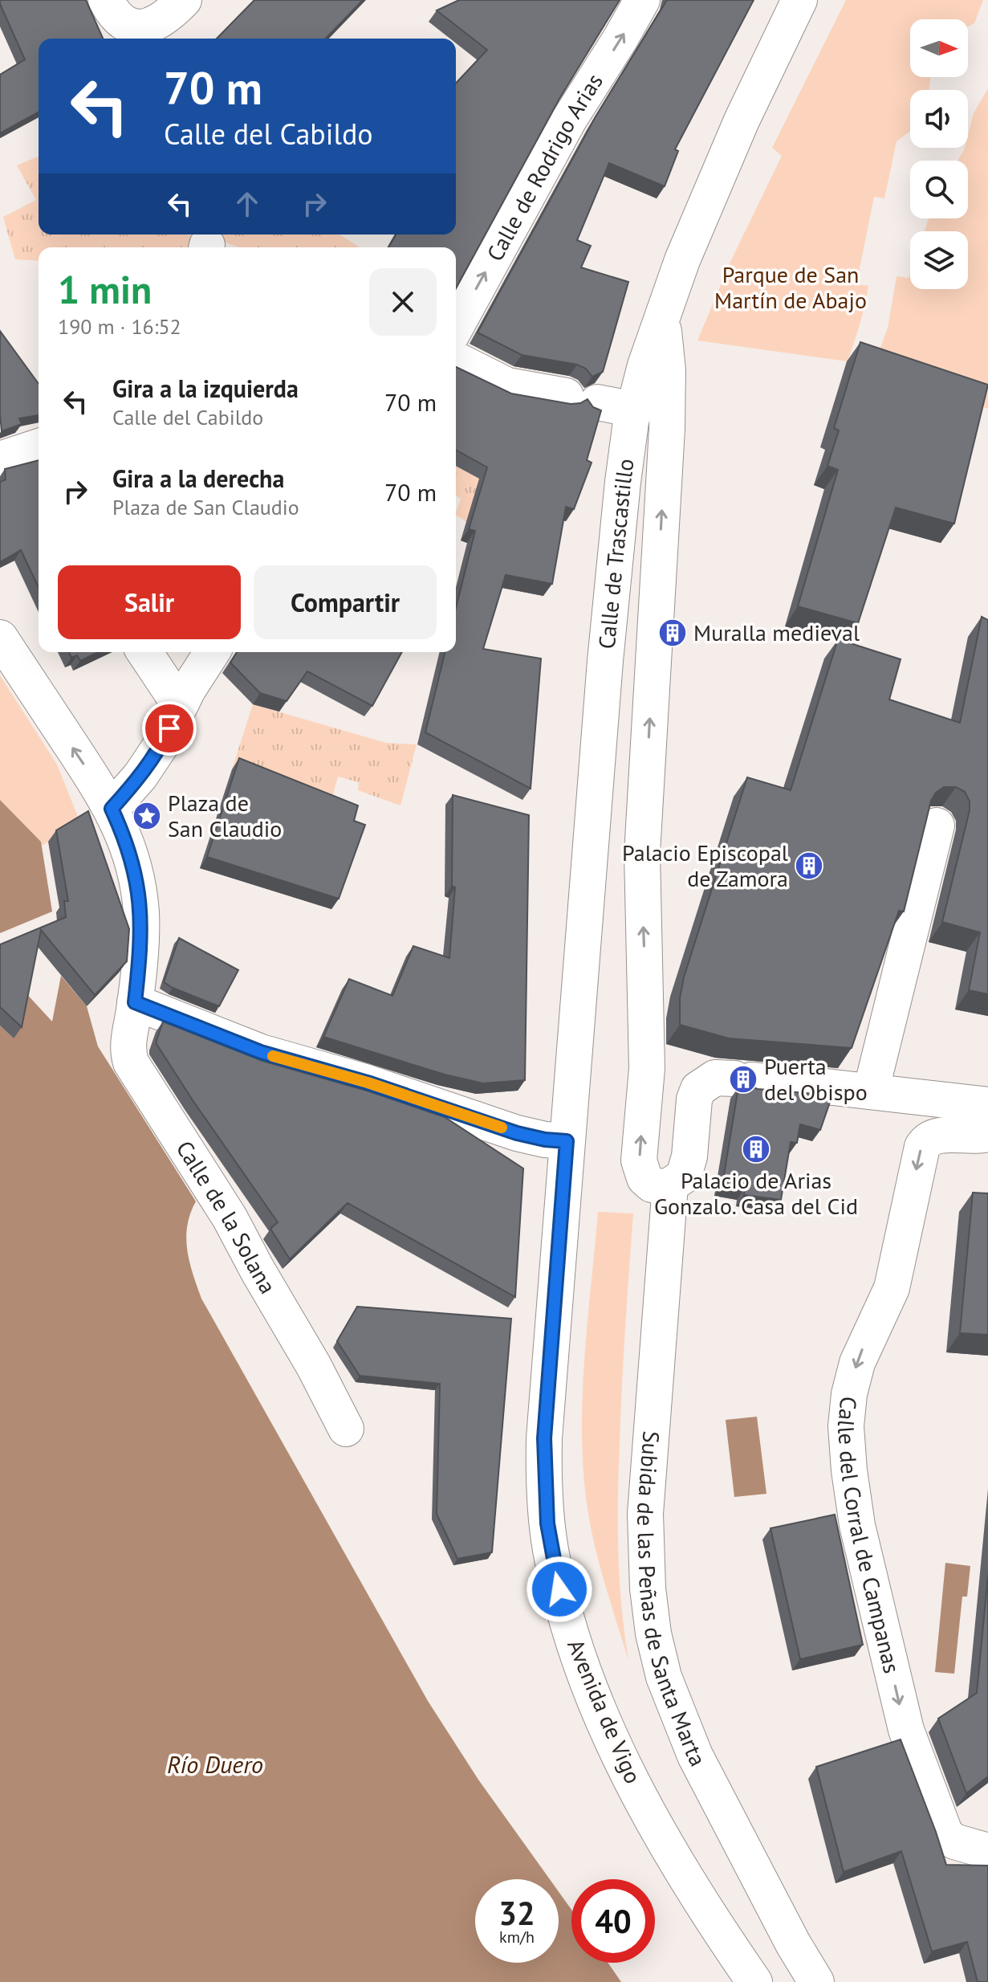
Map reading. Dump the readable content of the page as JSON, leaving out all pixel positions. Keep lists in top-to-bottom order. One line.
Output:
{"streets":{"street":["Calle de Rodrigo Arias","Calle de Trascastillo","Calle de la Solana","Calle del Corral de Campanas","Subida de las Peñas de Santa Marta","Avenida de Vigo"]},"crossings":[["Calle de Trascastillo","Avenida de Vigo"]],"one_way":["Calle de Rodrigo Arias"],"water":["Río Duero"],"parks":["Parque de San Martín de Abajo"],"places":{"building":["Muralla medieval","Palacio Episcopal de Zamora","Puerta del Obispo","Palacio de Arias Gonzalo. Casa del Cid"],"place":["Plaza de San Claudio"]},"north":"right","page":{"turn":["70 m","Calle del Cabildo"],"heading":["1 min","190 m · 16:52"],"list":[{"name":"Gira a la izquierda","note":"Calle del Cabildo","value":"70 m"},{"name":"Gira a la derecha","note":"Plaza de San Claudio","value":"70 m"}],"buttons":["Salir","Compartir"],"speed":"32 km/h","limit":"40"}}
